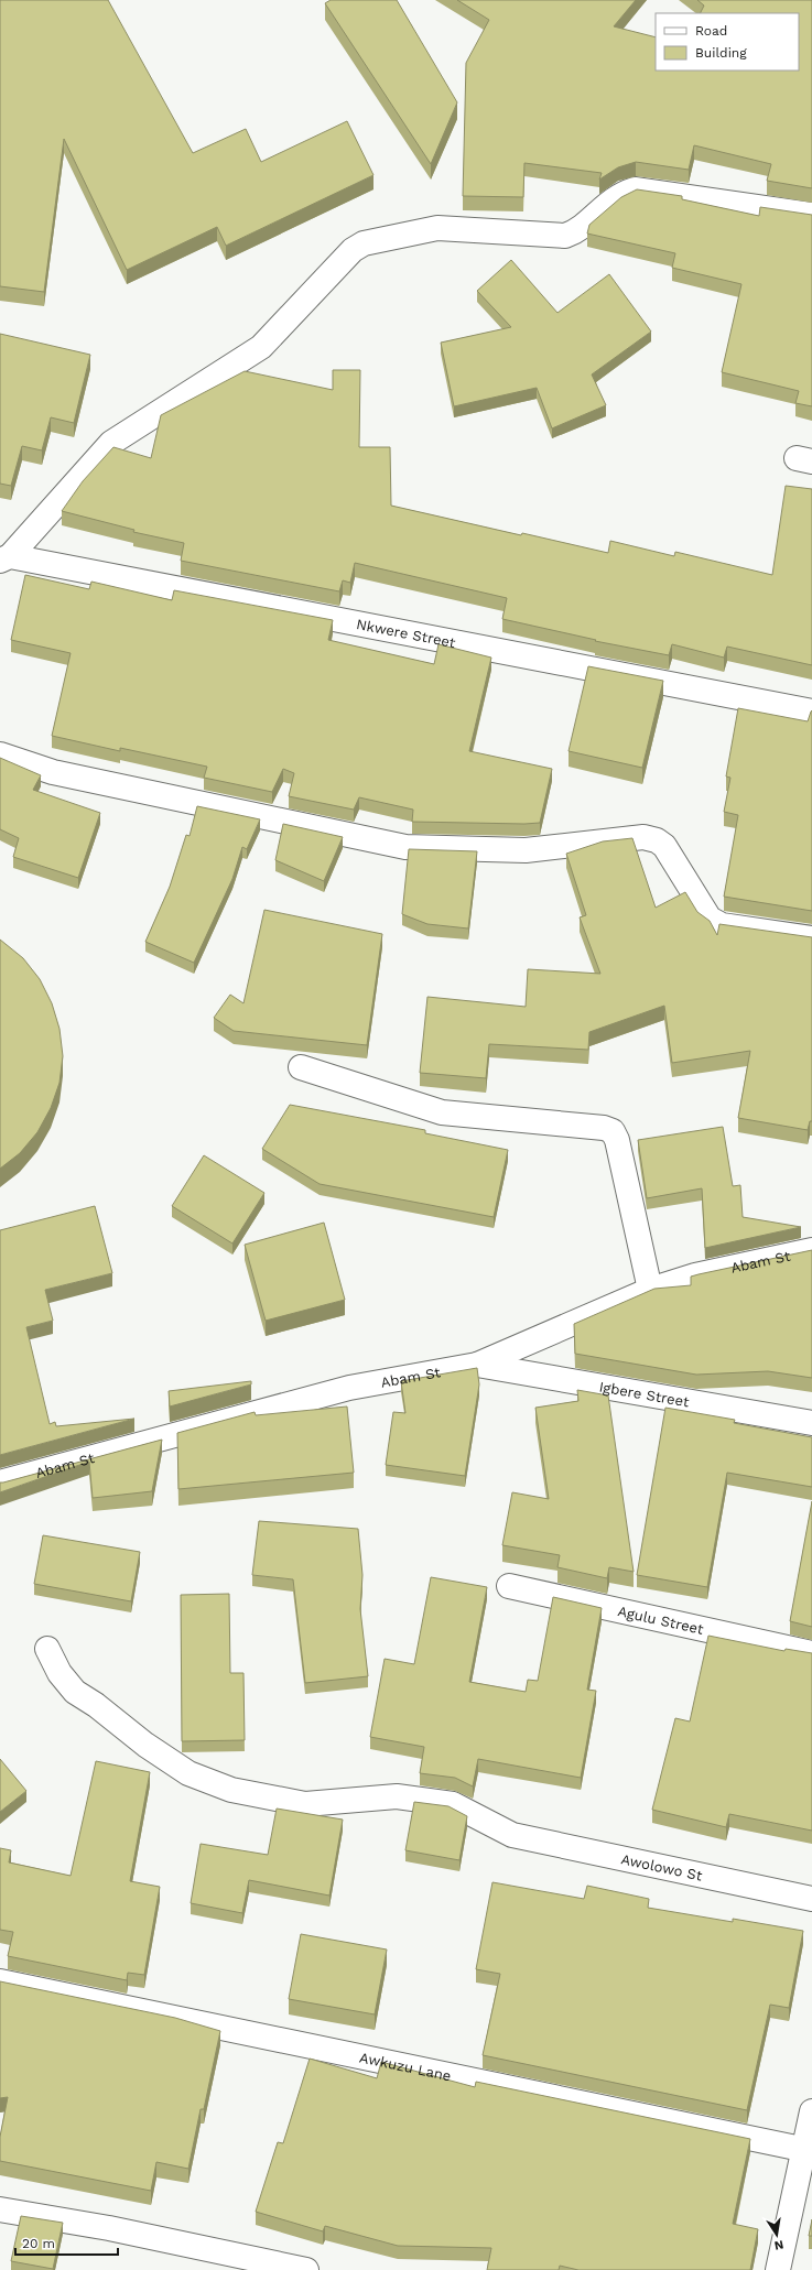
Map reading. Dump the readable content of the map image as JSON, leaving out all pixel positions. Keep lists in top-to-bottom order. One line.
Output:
{"streets":{"street":["Nkwere Street","Abam St","Igbere Street","Agulu Street","Awolowo St","Awkuzu Lane"]},"crossings":[["Abam St","Igbere Street"]],"legend":["Road","Building"],"scale_bar":"20 m","north":"bottom"}
